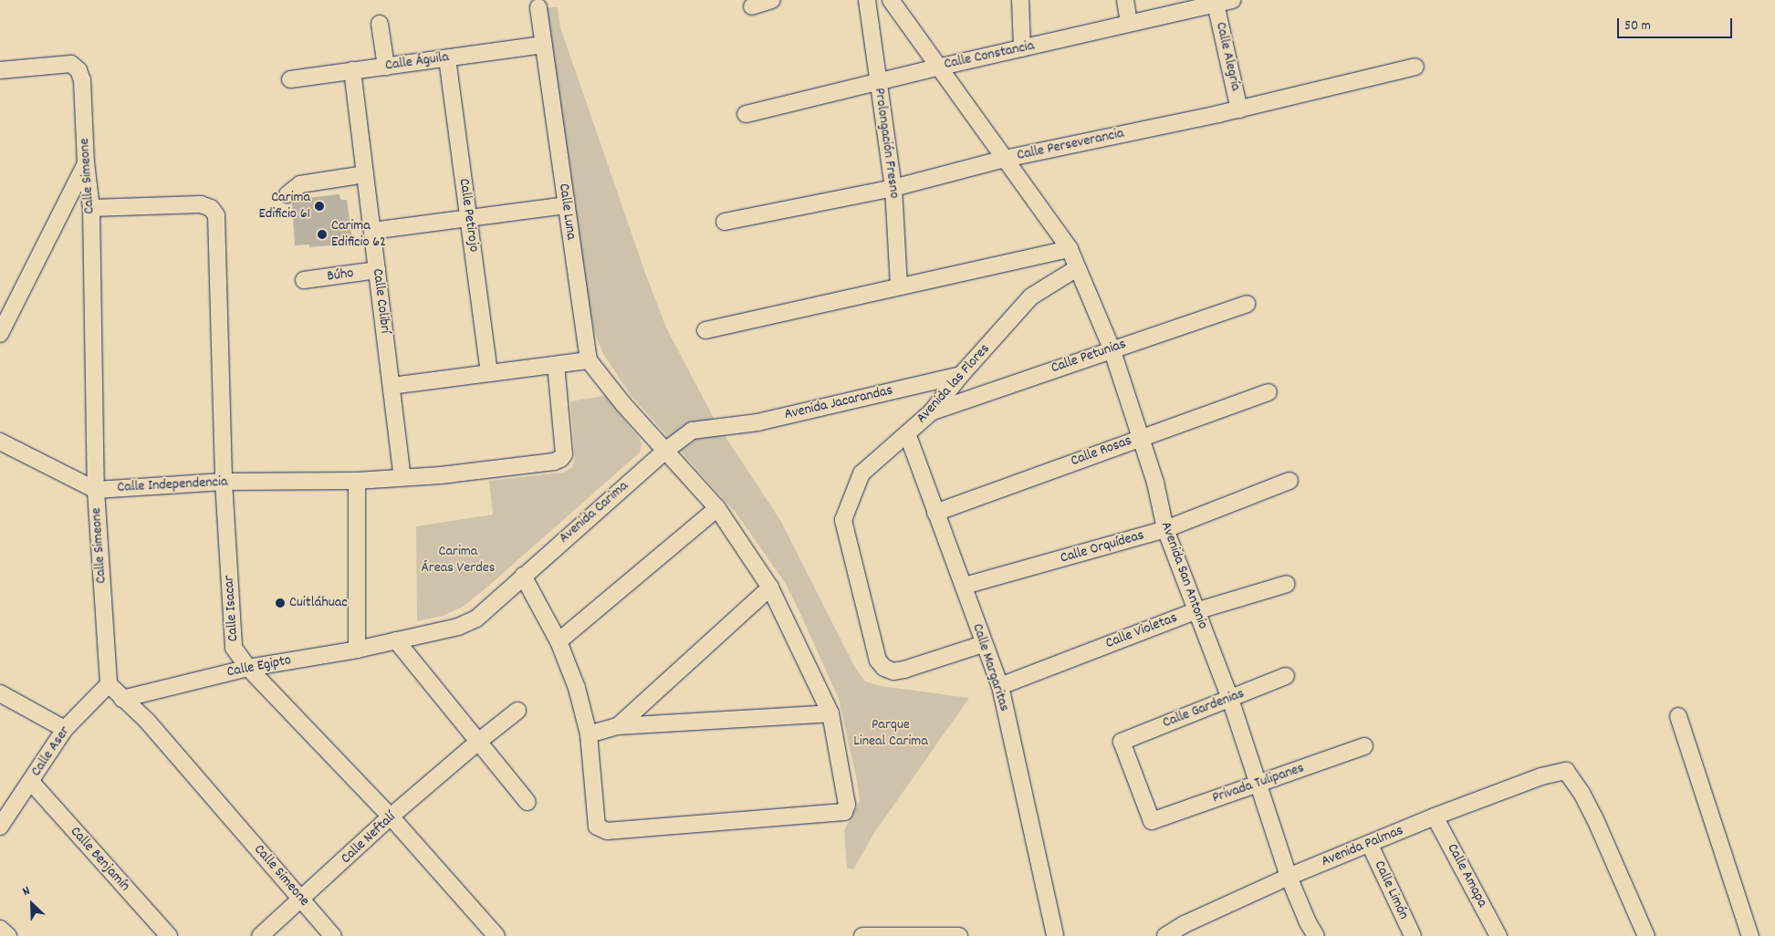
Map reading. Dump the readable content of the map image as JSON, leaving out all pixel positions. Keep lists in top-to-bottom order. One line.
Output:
{"streets":{"street":["Calle Constancia","Calle Alegría","Calle Águila","Prolongación Fresno","Calle Perseverancia","Calle Simeone","Calle Luna","Calle Petirojo","Búho","Calle Colibrí","Calle Petunias","Avenida las Flores","Avenida Jacarandas","Calle Rosas","Calle Independencia","Avenida Carima","Calle Orquídeas","Avenida San Antonio","Calle Isacar","Calle Violetas","Calle Egipto","Calle Margaritas","Calle Gardenias","Calle Aser","Privada Tulipanes","Calle Neftalí","Avenida Palmas","Calle Benjamín","Calle Amapa","Calle Limón"]},"crossings":[["Calle Constancia","Calle Alegría"],["Calle Constancia","Prolongación Fresno"],["Calle Constancia","Avenida San Antonio"],["Calle Alegría","Calle Perseverancia"],["Calle Águila","Calle Luna"],["Calle Águila","Calle Petirojo"],["Calle Águila","Calle Colibrí"],["Prolongación Fresno","Calle Perseverancia"],["Calle Perseverancia","Avenida San Antonio"],["Calle Simeone","Calle Independencia"],["Calle Simeone","Calle Isacar"],["Calle Simeone","Calle Egipto"],["Calle Simeone","Calle Aser"],["Calle Simeone","Calle Neftalí"],["Búho","Calle Colibrí"],["Calle Colibrí","Calle Independencia"],["Calle Petunias","Avenida las Flores"],["Calle Petunias","Avenida San Antonio"],["Avenida las Flores","Avenida Jacarandas"],["Avenida las Flores","Avenida San Antonio"],["Avenida las Flores","Calle Margaritas"],["Avenida Jacarandas","Avenida Carima"],["Calle Rosas","Avenida San Antonio"],["Calle Rosas","Calle Margaritas"],["Calle Independencia","Calle Isacar"],["Avenida Carima","Calle Egipto"],["Calle Orquídeas","Avenida San Antonio"],["Calle Orquídeas","Calle Margaritas"],["Avenida San Antonio","Calle Violetas"],["Avenida San Antonio","Calle Gardenias"],["Avenida San Antonio","Privada Tulipanes"],["Avenida San Antonio","Avenida Palmas"],["Calle Isacar","Calle Egipto"],["Calle Isacar","Calle Neftalí"],["Calle Violetas","Calle Margaritas"],["Calle Gardenias","Privada Tulipanes"],["Calle Aser","Calle Benjamín"],["Avenida Palmas","Calle Amapa"],["Avenida Palmas","Calle Limón"]],"parks":["Carima Áreas Verdes","Parque Lineal Carima"],"places":["Carima Edificio 61","Carima Edificio 62","Cuitláhuac"],"scale_bar":"50 m","north":"top left"}
